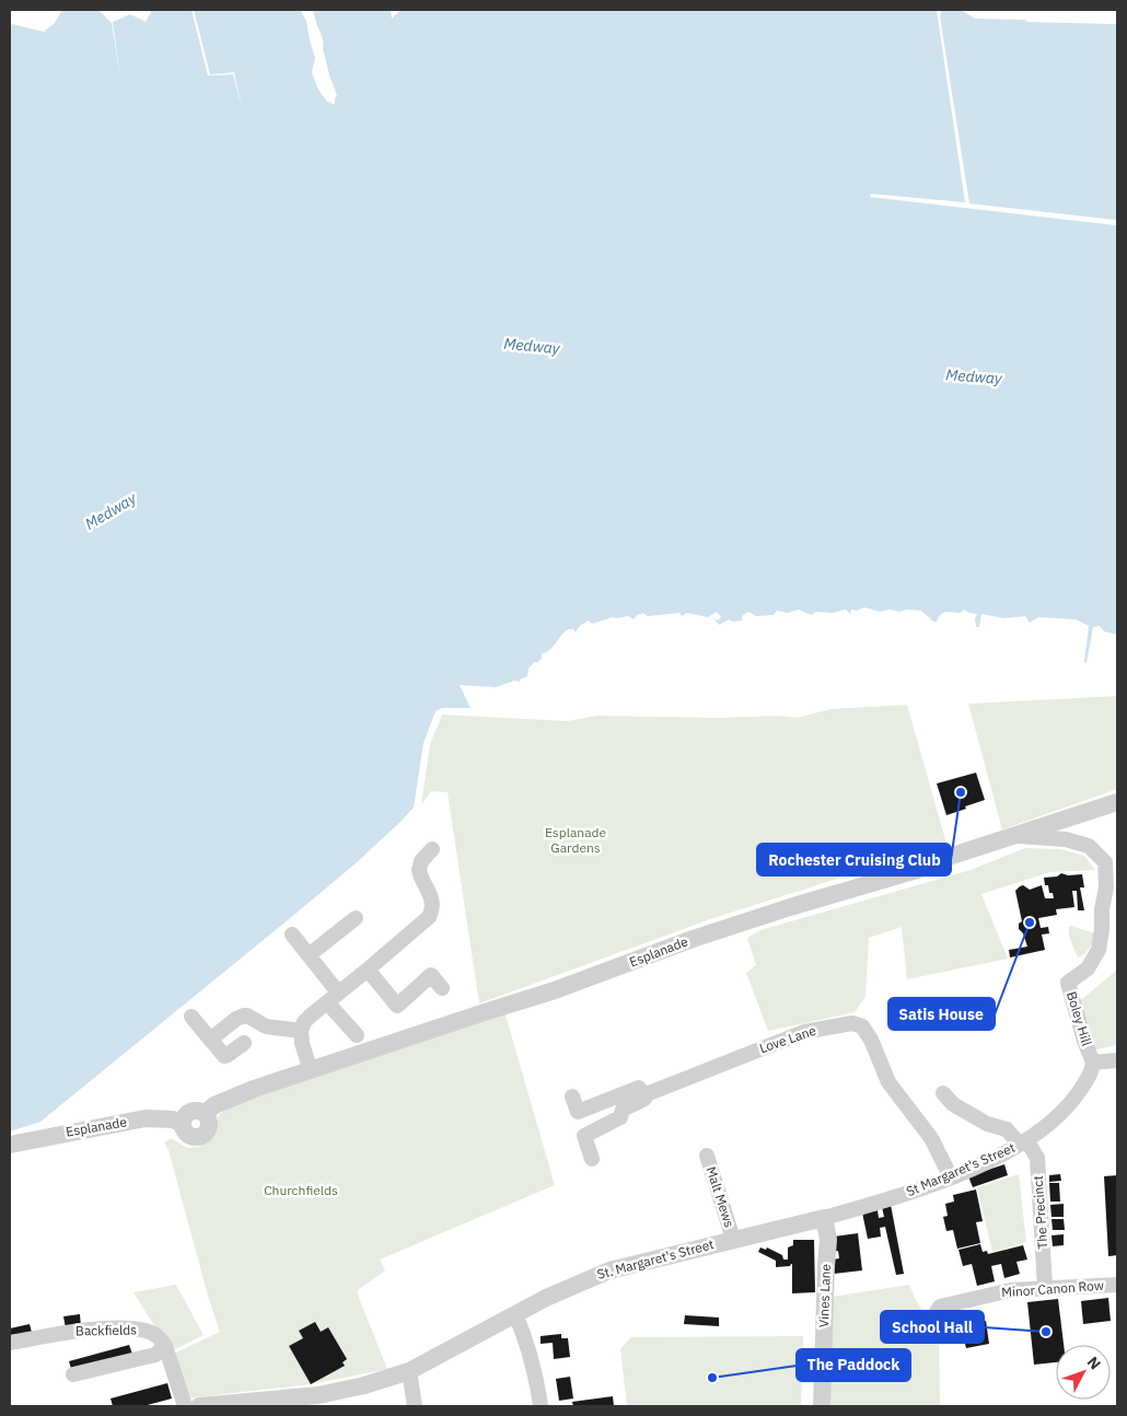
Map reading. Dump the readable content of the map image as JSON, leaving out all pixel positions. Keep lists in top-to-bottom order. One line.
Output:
{"streets":{"street":["Esplanade","Boley Hill","Love Lane","St Margaret's Street","Malt Mews","The Precinct","St. Margaret's Street","Minor Canon Row","Vines Lane","Backfields"]},"crossings":[["Esplanade","Boley Hill"],["Boley Hill","St Margaret's Street"],["Love Lane","St Margaret's Street"],["St Margaret's Street","The Precinct"],["St Margaret's Street","St. Margaret's Street"],["St Margaret's Street","Vines Lane"],["Malt Mews","St. Margaret's Street"],["The Precinct","Minor Canon Row"],["St. Margaret's Street","Vines Lane"]],"water":["Medway"],"parks":["Esplanade Gardens","Churchfields"],"places":["Rochester Cruising Club","Satis House","School Hall","The Paddock"],"north":"top right"}
